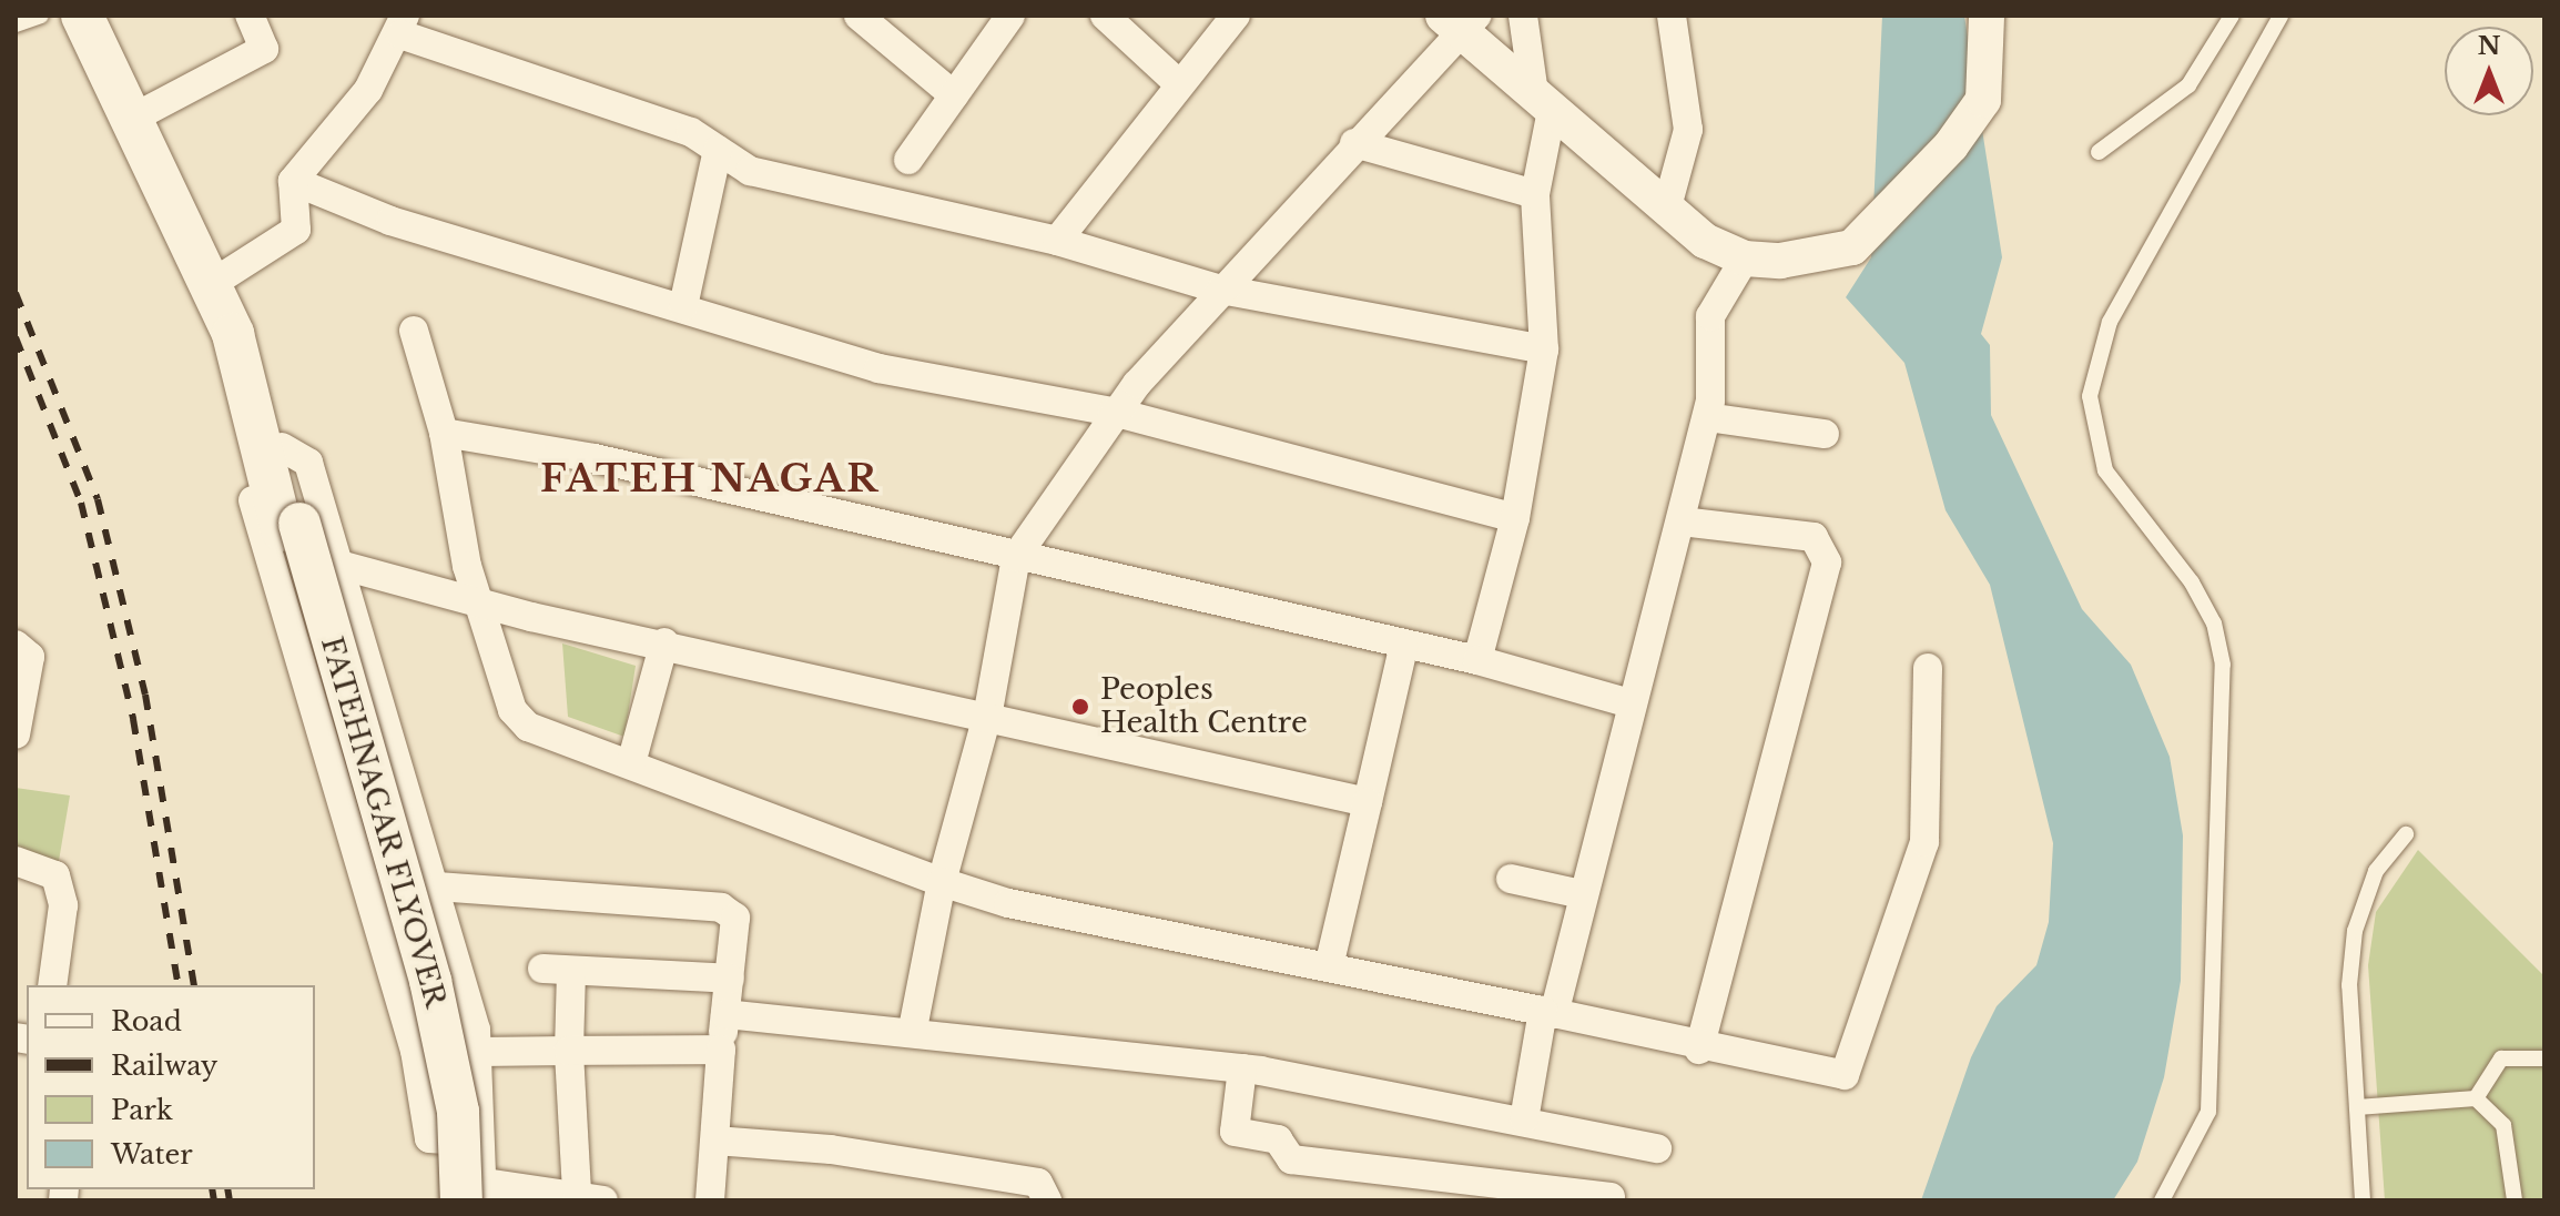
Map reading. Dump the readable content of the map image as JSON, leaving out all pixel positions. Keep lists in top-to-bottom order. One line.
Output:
{"streets":{"main road":["FATEHNAGAR FLYOVER"]},"districts":["FATEH NAGAR"],"places":["Peoples Health Centre"],"legend":["Road","Railway","Park","Water"],"north":"top"}
